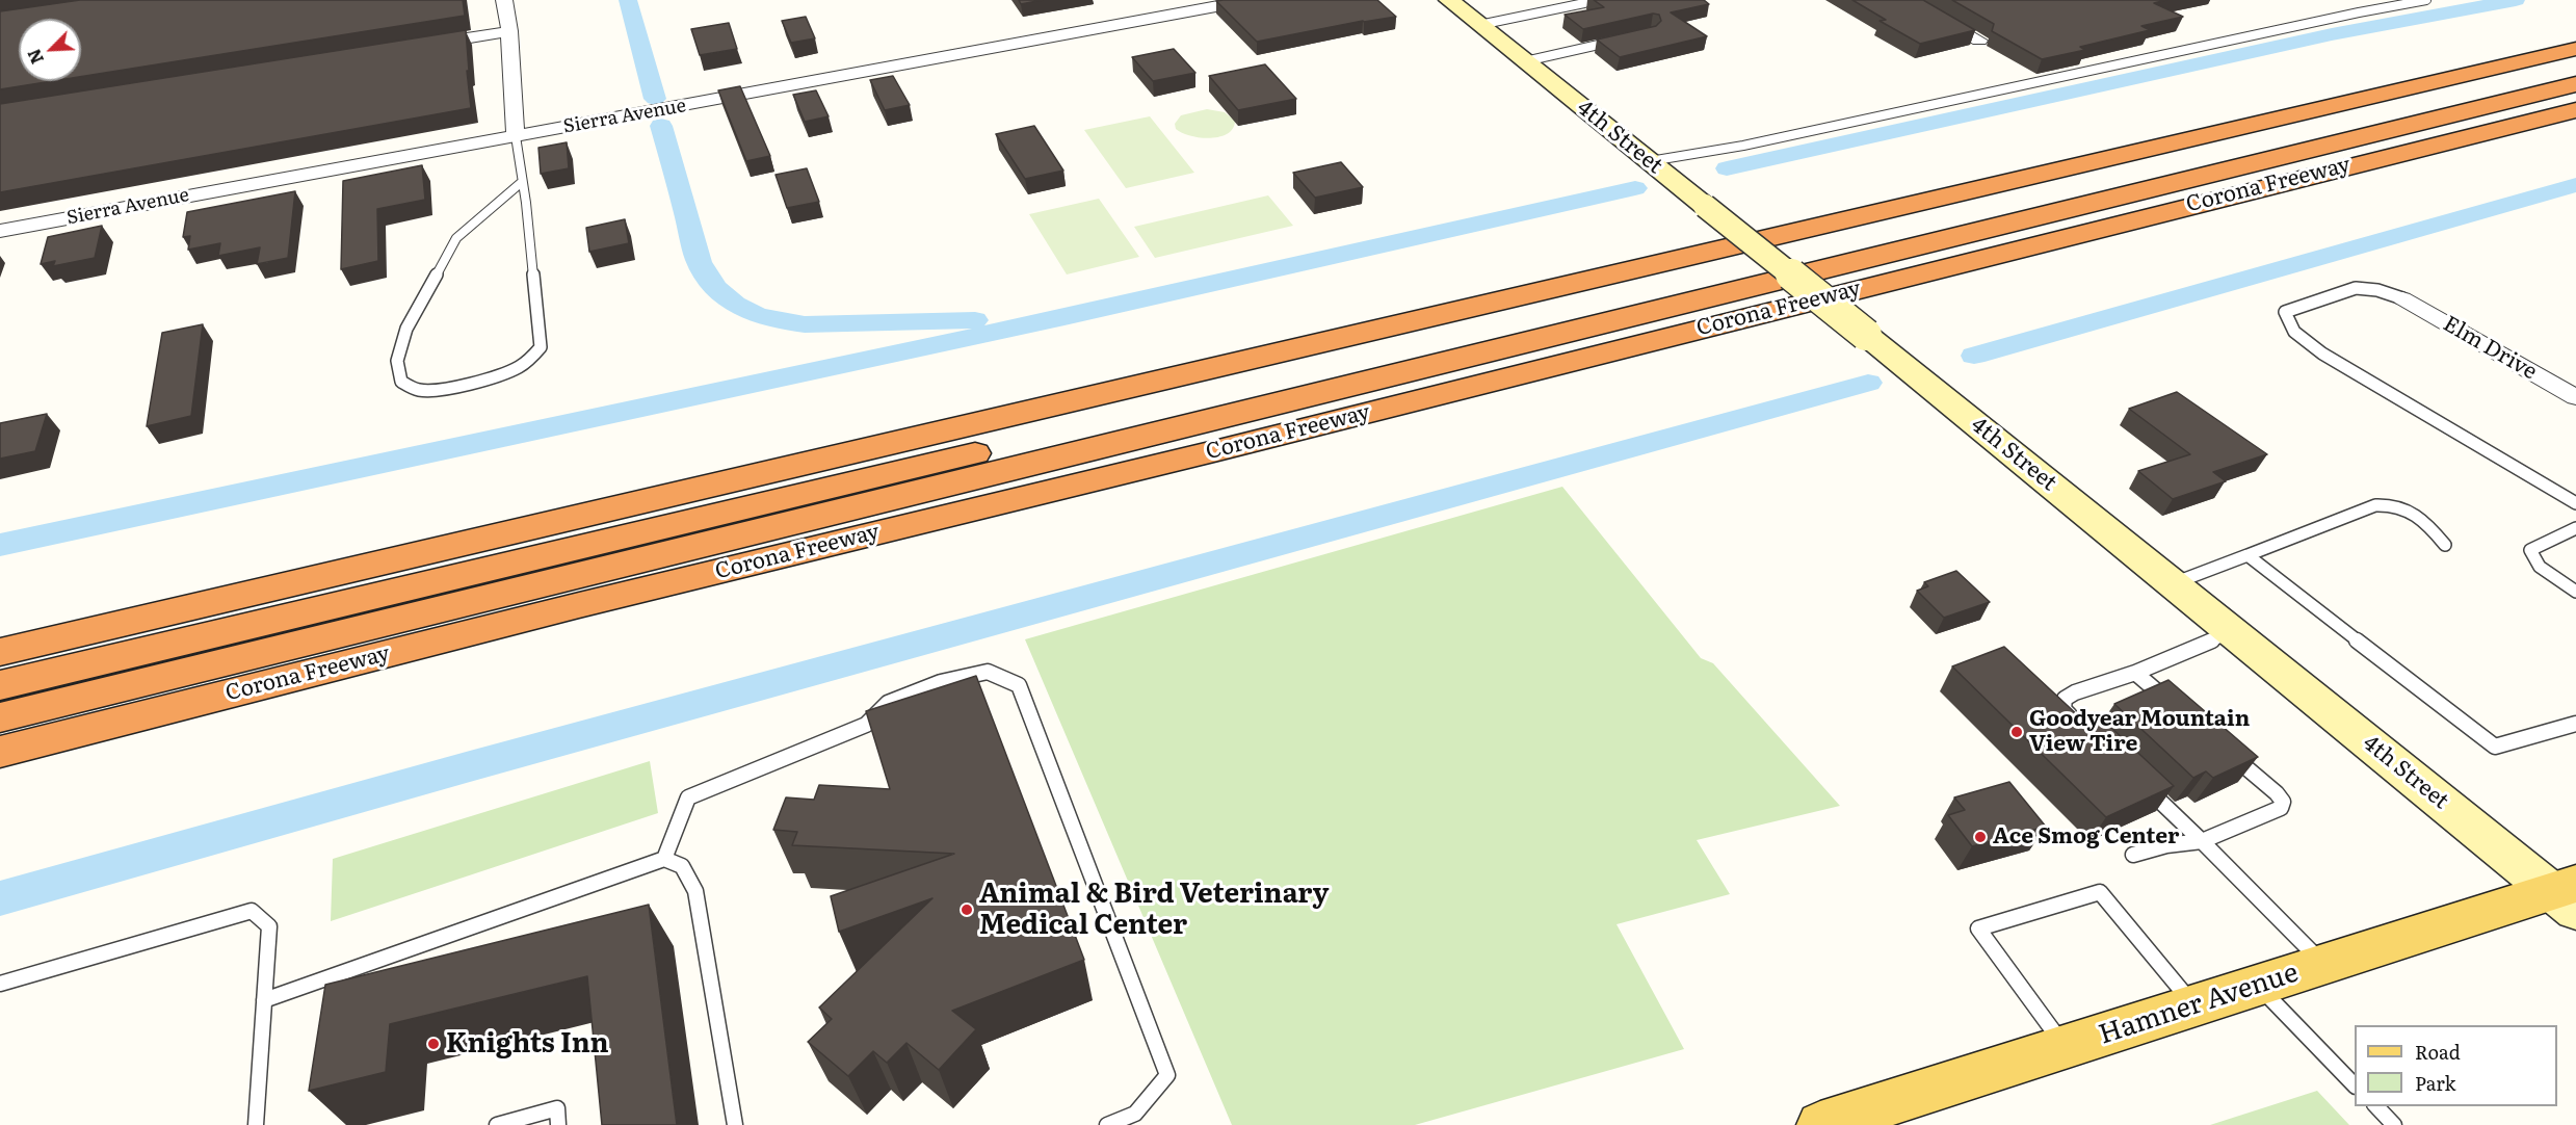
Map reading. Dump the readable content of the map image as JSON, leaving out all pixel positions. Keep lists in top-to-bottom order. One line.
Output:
{"streets":{"highway":["Corona Freeway"],"main road":["Hamner Avenue"],"street":["Sierra Avenue","4th Street","Elm Drive"]},"crossings":[["4th Street","Hamner Avenue"]],"places":["Goodyear Mountain View Tire","Ace Smog Center","Animal & Bird Veterinary Medical Center","Knights Inn"],"legend":["Road","Park"],"north":"bottom left"}
